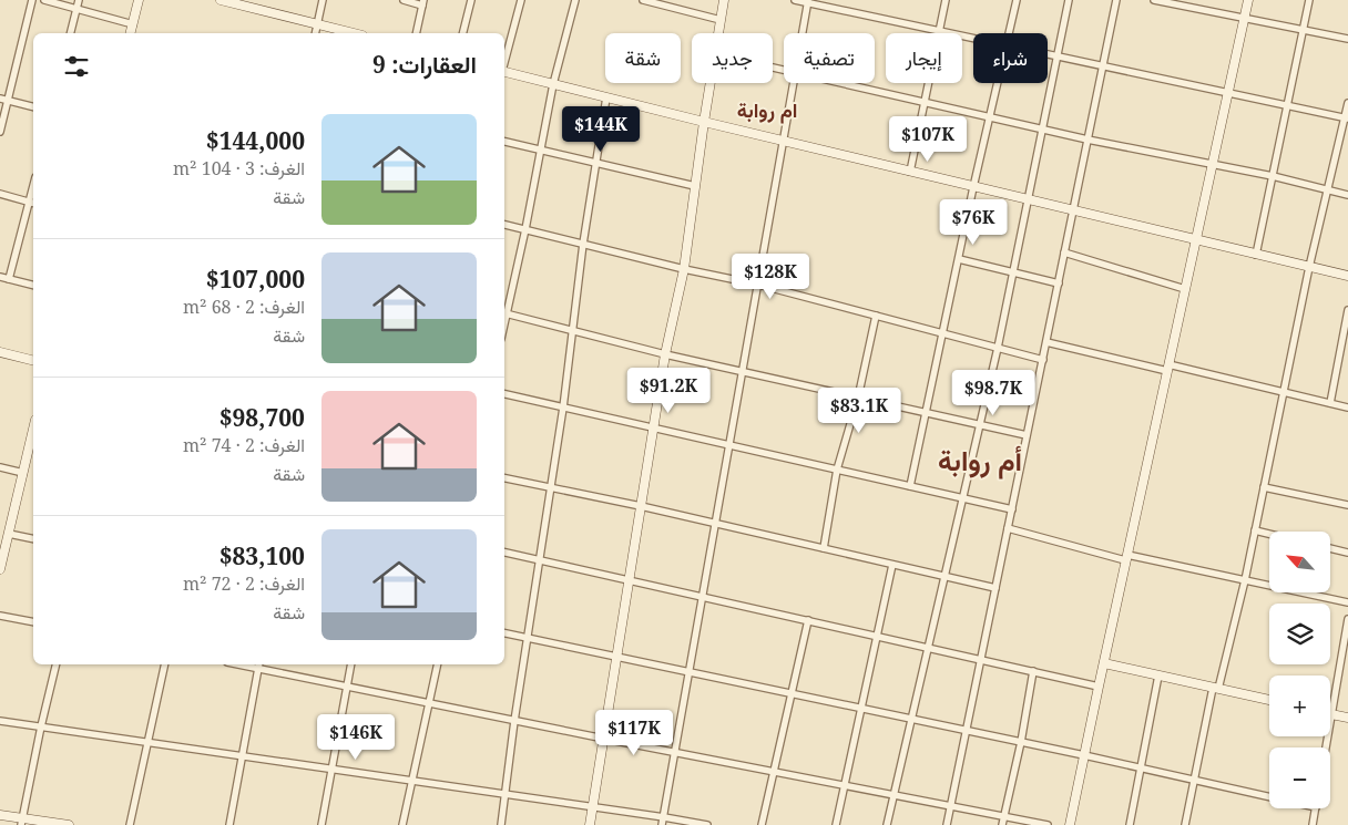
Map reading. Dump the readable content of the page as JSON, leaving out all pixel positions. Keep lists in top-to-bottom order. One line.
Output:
{"districts":["ام روابة","أم روابة"],"north":"top left","page":{"chip":["شراء","إيجار","تصفية","جديد","شقة"],"heading":"العقارات: 9","list":[{"name":"$144,000","note":"الغرف: 3 · 104 m² · شقة"},{"name":"$107,000","note":"الغرف: 2 · 68 m² · شقة"},{"name":"$98,700","note":"الغرف: 2 · 74 m² · شقة"},{"name":"$83,100","note":"الغرف: 2 · 72 m² · شقة"}],"price":["$144K","$107K","$76K","$128K","$91.2K","$98.7K","$83.1K","$117K","$146K"],"map_buttons":["+","−"]}}
